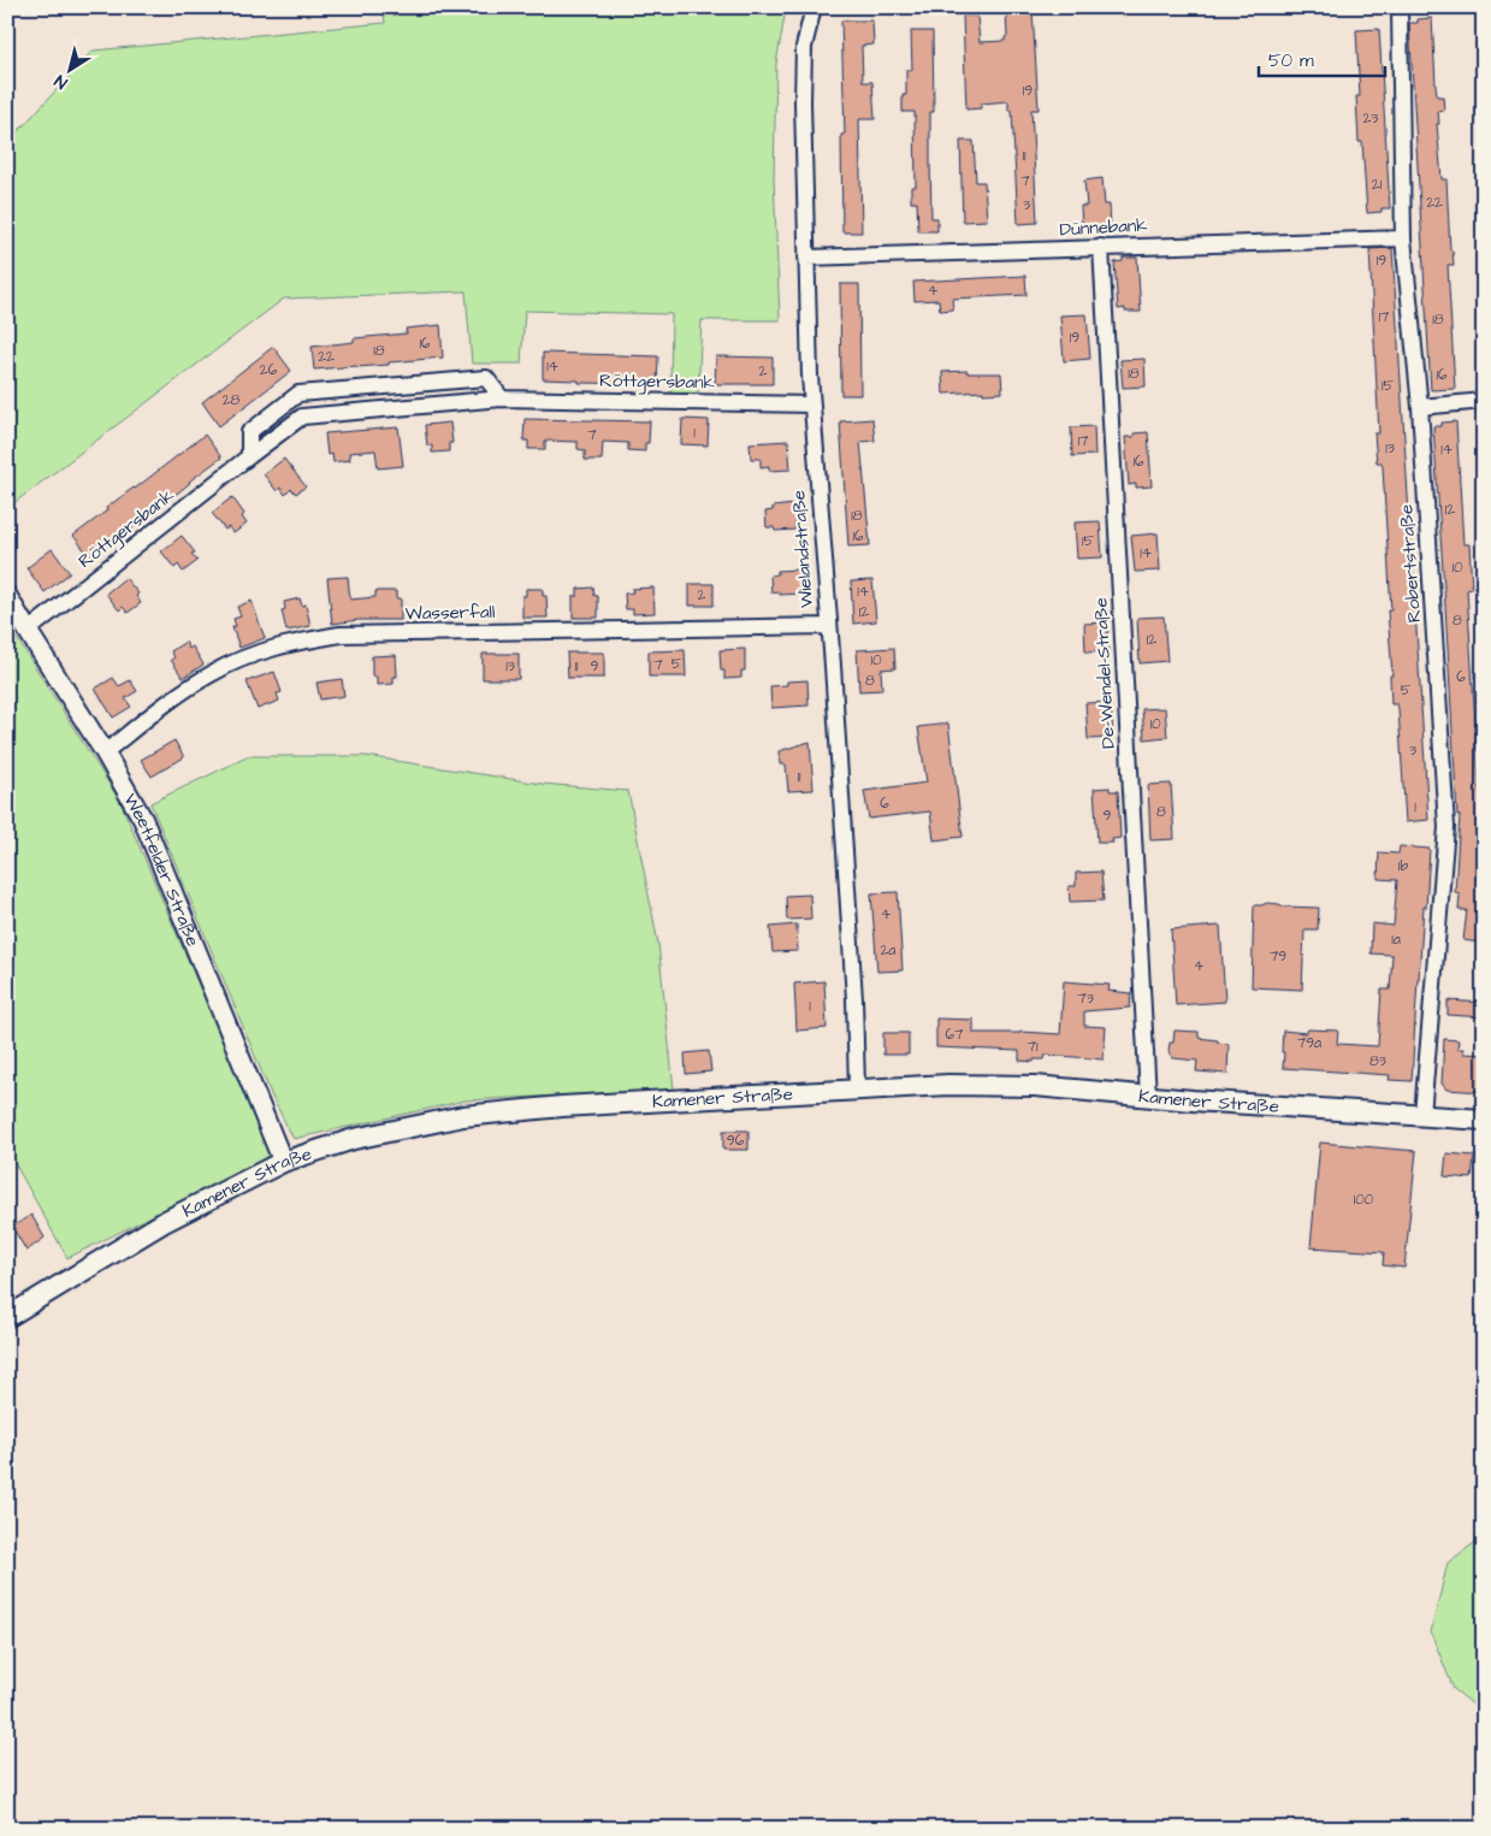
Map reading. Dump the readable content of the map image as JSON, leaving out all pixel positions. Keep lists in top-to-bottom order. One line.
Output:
{"streets":{"main road":["Kamener Straße"],"street":["Dünnebank","Röttgersbank","Wielandstraße","Robertstraße","Wasserfall","De-Wendel-Straße","Weetfelder Straße"]},"crossings":[["Dünnebank","Wielandstraße"],["Dünnebank","Robertstraße"],["Dünnebank","De-Wendel-Straße"],["Röttgersbank","Wielandstraße"],["Röttgersbank","Weetfelder Straße"],["Wielandstraße","Wasserfall"],["Wielandstraße","Kamener Straße"],["Robertstraße","Kamener Straße"],["Wasserfall","Weetfelder Straße"],["De-Wendel-Straße","Kamener Straße"],["Weetfelder Straße","Kamener Straße"]],"house_numbers":["19","23","11","7","21","22","3","19","4","17","18","19","16","18","22","14","26","2","18","16","15","28","1","7","17","13","14","16","12","18","16","15","14","10","14","2","12","8","12","10","5","7","13","11","9","6","8","5","10","3","11","6","1","8","9","1b","4","1a","2a","79","4","73","1","67","79a","71","83","96","100"],"scale_bar":"50 m","north":"bottom left"}
